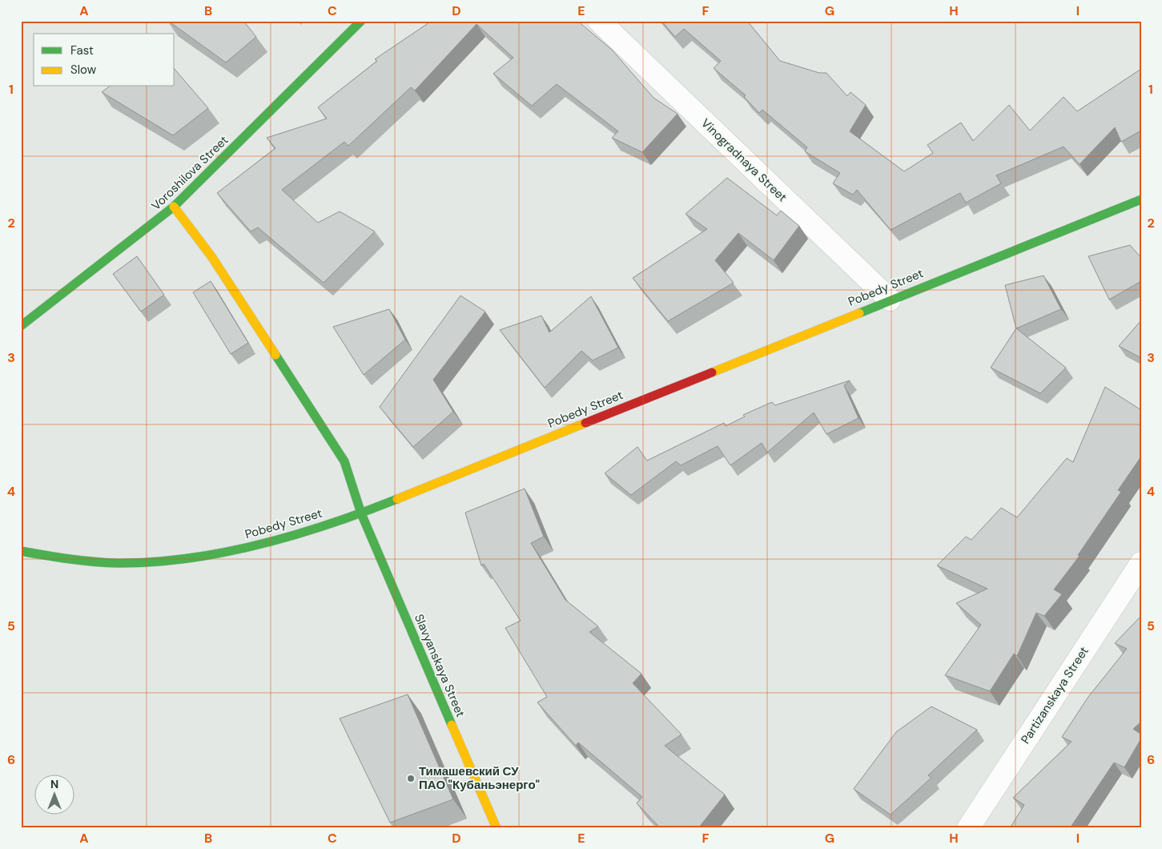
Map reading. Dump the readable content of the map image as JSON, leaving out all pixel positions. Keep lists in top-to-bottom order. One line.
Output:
{"streets":{"main road":["Voroshilova Street","Pobedy Street","Slavyanskaya Street"],"street":["Vinogradnaya Street","Partizanskaya Street"]},"crossings":[["Vinogradnaya Street","Pobedy Street"],["Voroshilova Street","Slavyanskaya Street"],["Pobedy Street","Slavyanskaya Street"]],"places":["Тимашевский СУ ПАО \"Кубаньэнерго\""],"legend":["Fast","Slow"],"north":"top","grid":{"columns":["A","B","C","D","E","F","G","H","I"],"rows":["1","2","3","4","5","6"]}}
